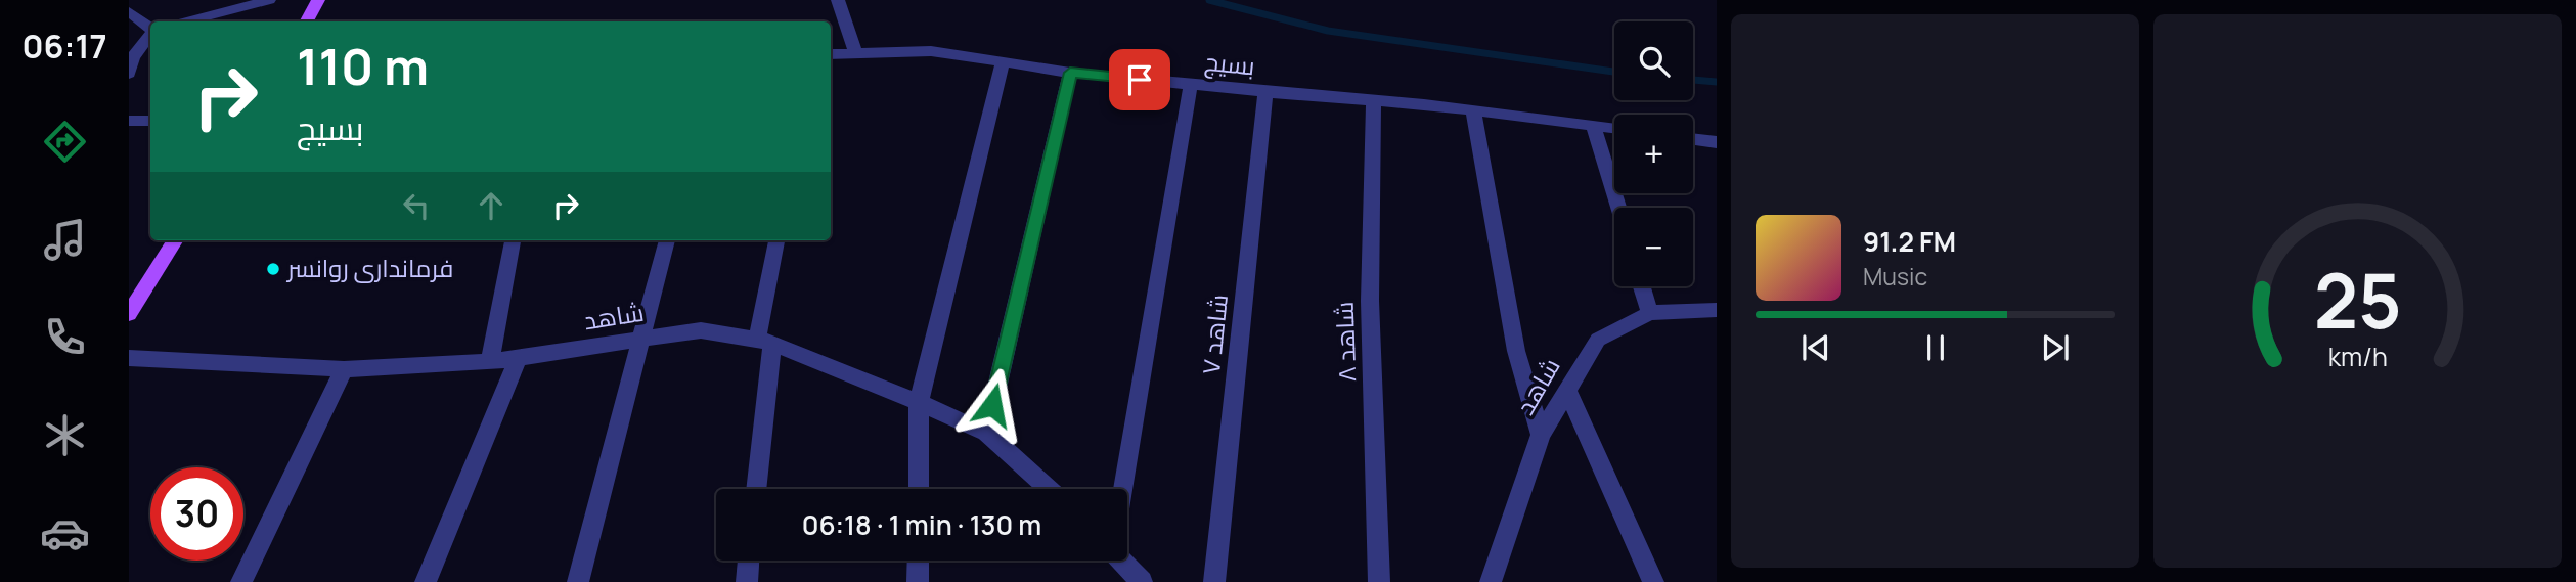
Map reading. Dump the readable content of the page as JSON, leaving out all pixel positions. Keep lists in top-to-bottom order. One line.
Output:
{"streets":{"street":["بسیج","شاهد","شاهد ۷","شاهد ۸"]},"crossings":[["بسیج","شاهد ۷"],["بسیج","شاهد ۸"]],"places":["فرمانداری روانسر"],"page":{"tabs":"06:17","map_buttons":["+","−"],"turn":["110 m","بسیج"],"song":["91.2 FM","Music"],"limit":"30","trip":"06:18 · 1 min · 130 m","gauge":["25","km/h"]}}
